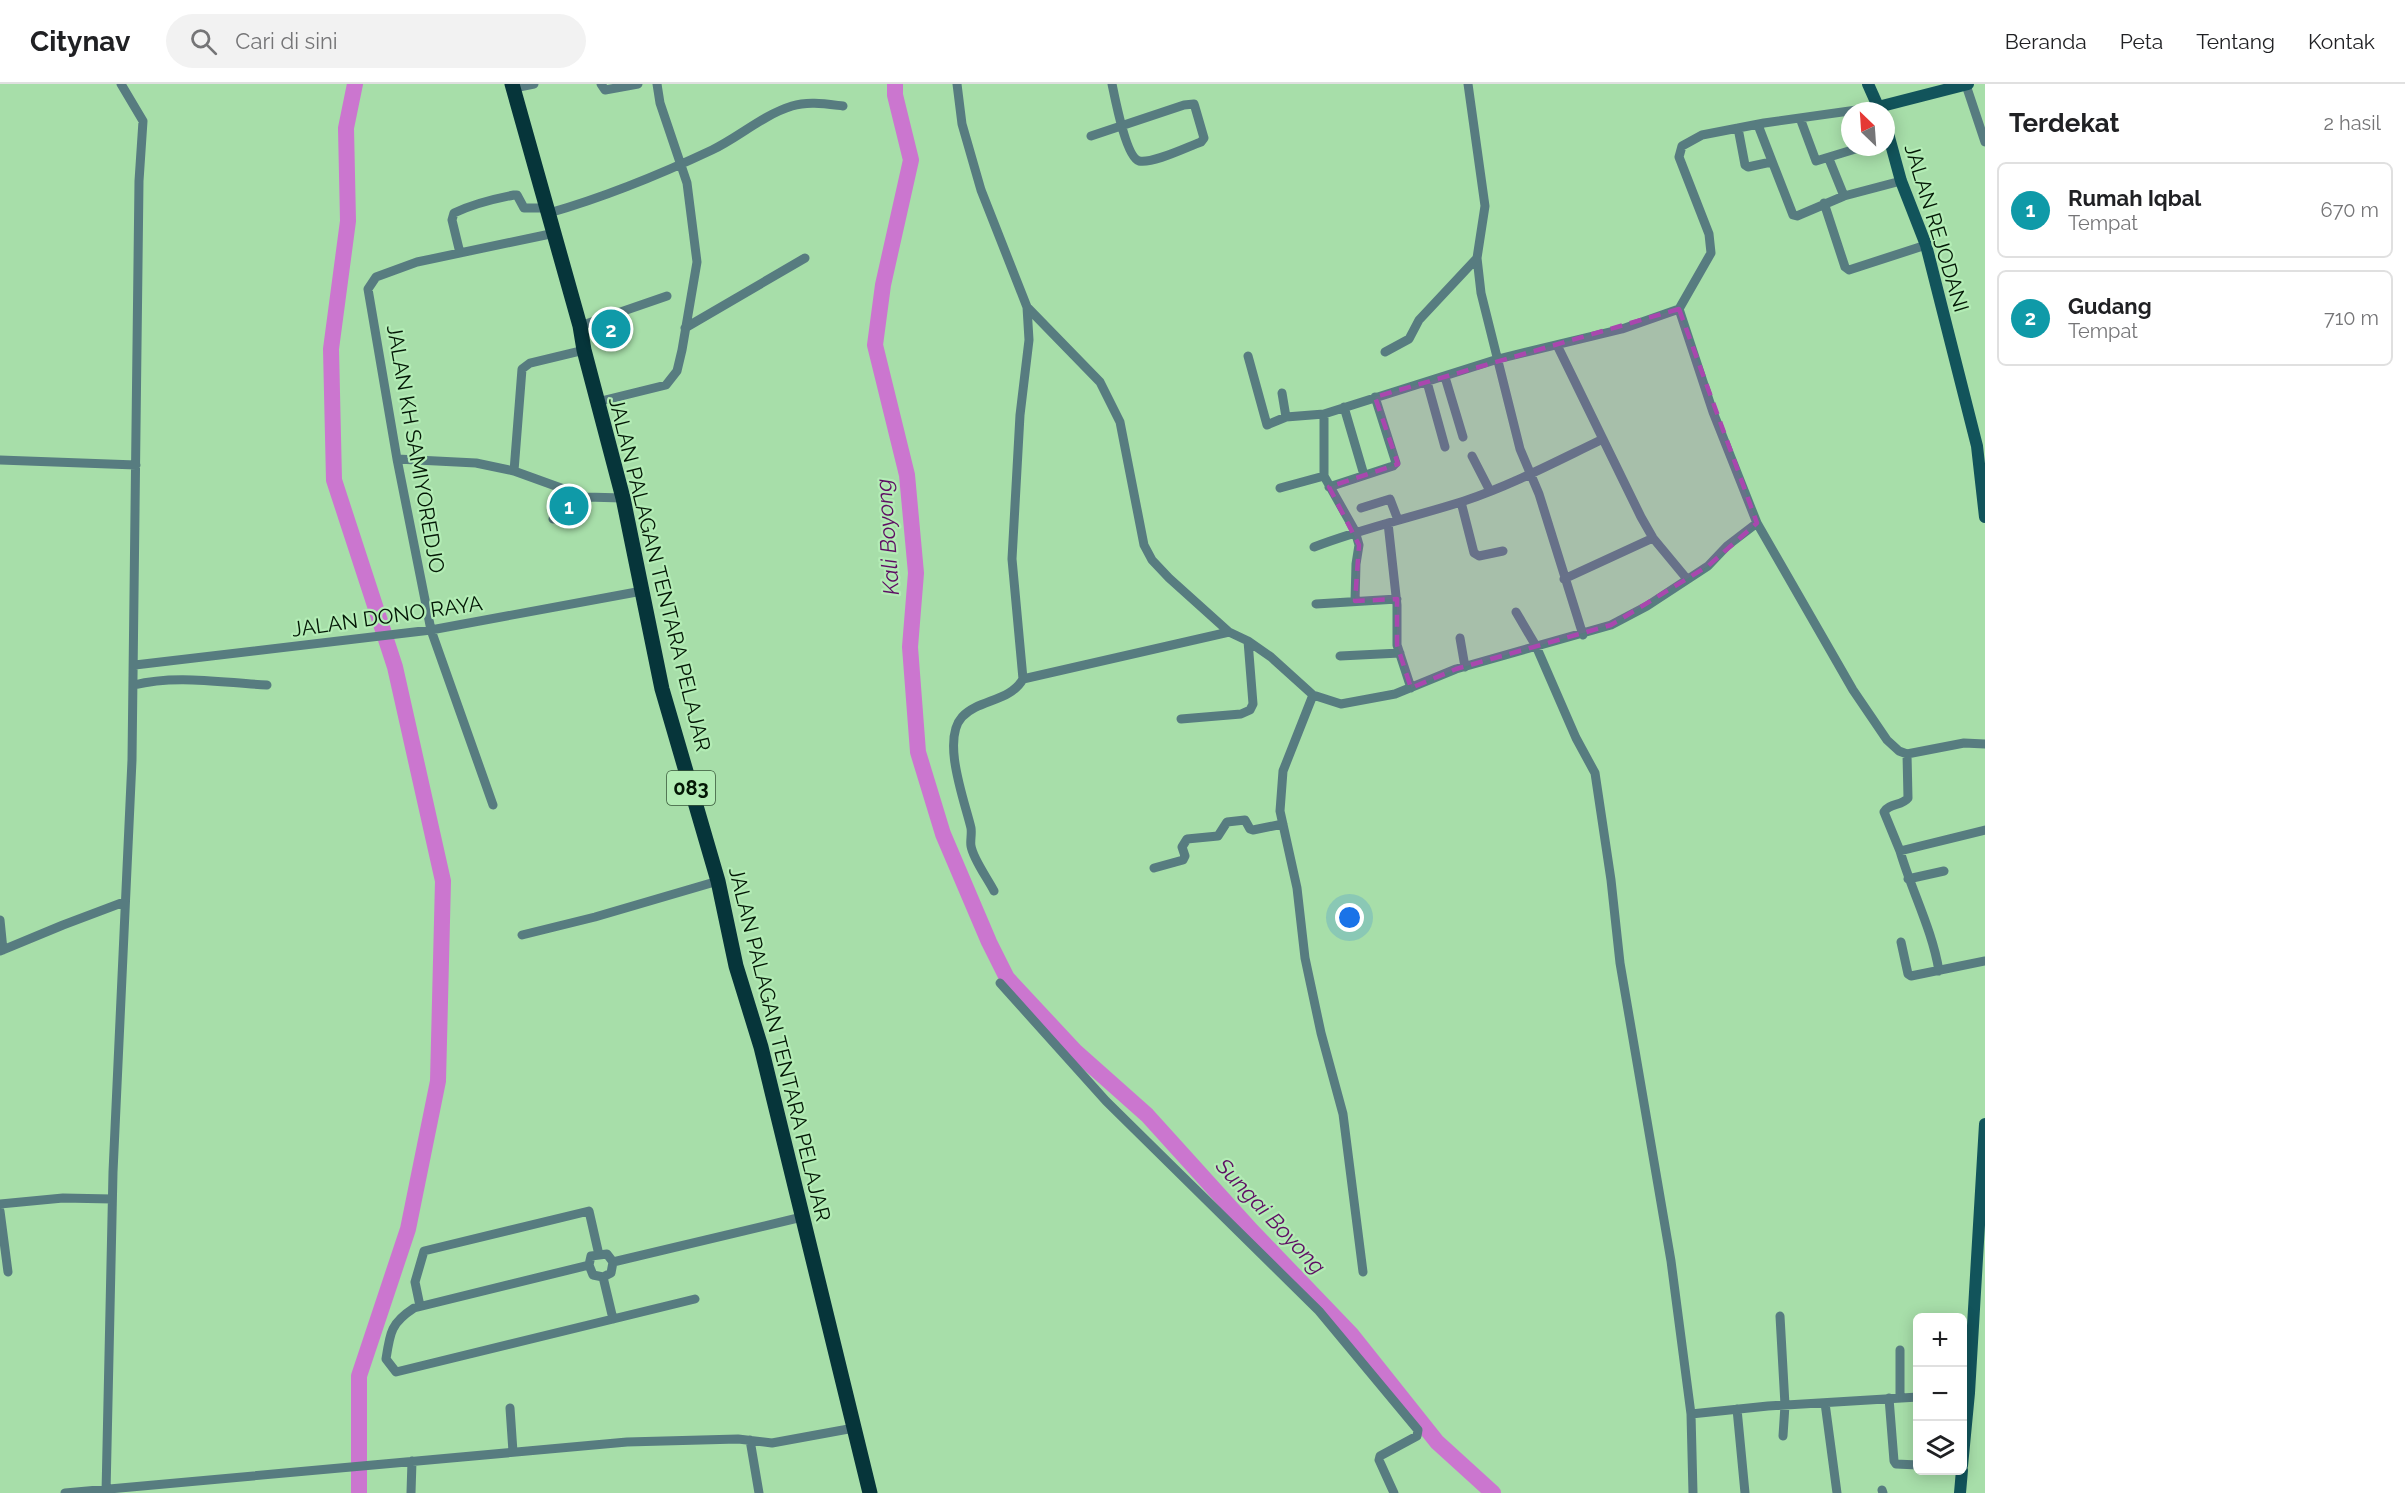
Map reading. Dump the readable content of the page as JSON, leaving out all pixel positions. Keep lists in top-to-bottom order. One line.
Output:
{"streets":{"main road":["JALAN REJODANI","JALAN PALAGAN TENTARA PELAJAR","083"],"street":["JALAN KH SAMIYOREDJO","JALAN DONO RAYA"]},"crossings":[["JALAN KH SAMIYOREDJO","JALAN PALAGAN TENTARA PELAJAR"],["JALAN KH SAMIYOREDJO","JALAN DONO RAYA"],["JALAN PALAGAN TENTARA PELAJAR","JALAN DONO RAYA"]],"water":["Kali Boyong","Sungai Boyong"],"north":"top left","page":{"header":"Citynav","search":"Cari di sini","nav":["Beranda","Peta","Tentang","Kontak"],"heading":["Terdekat","2 hasil"],"list":[{"mark":"1","name":"Rumah Iqbal","note":"Tempat","value":"670 m"},{"mark":"2","name":"Gudang","note":"Tempat","value":"710 m"}],"pins":["2","1"],"map_buttons":["+","−"]}}
